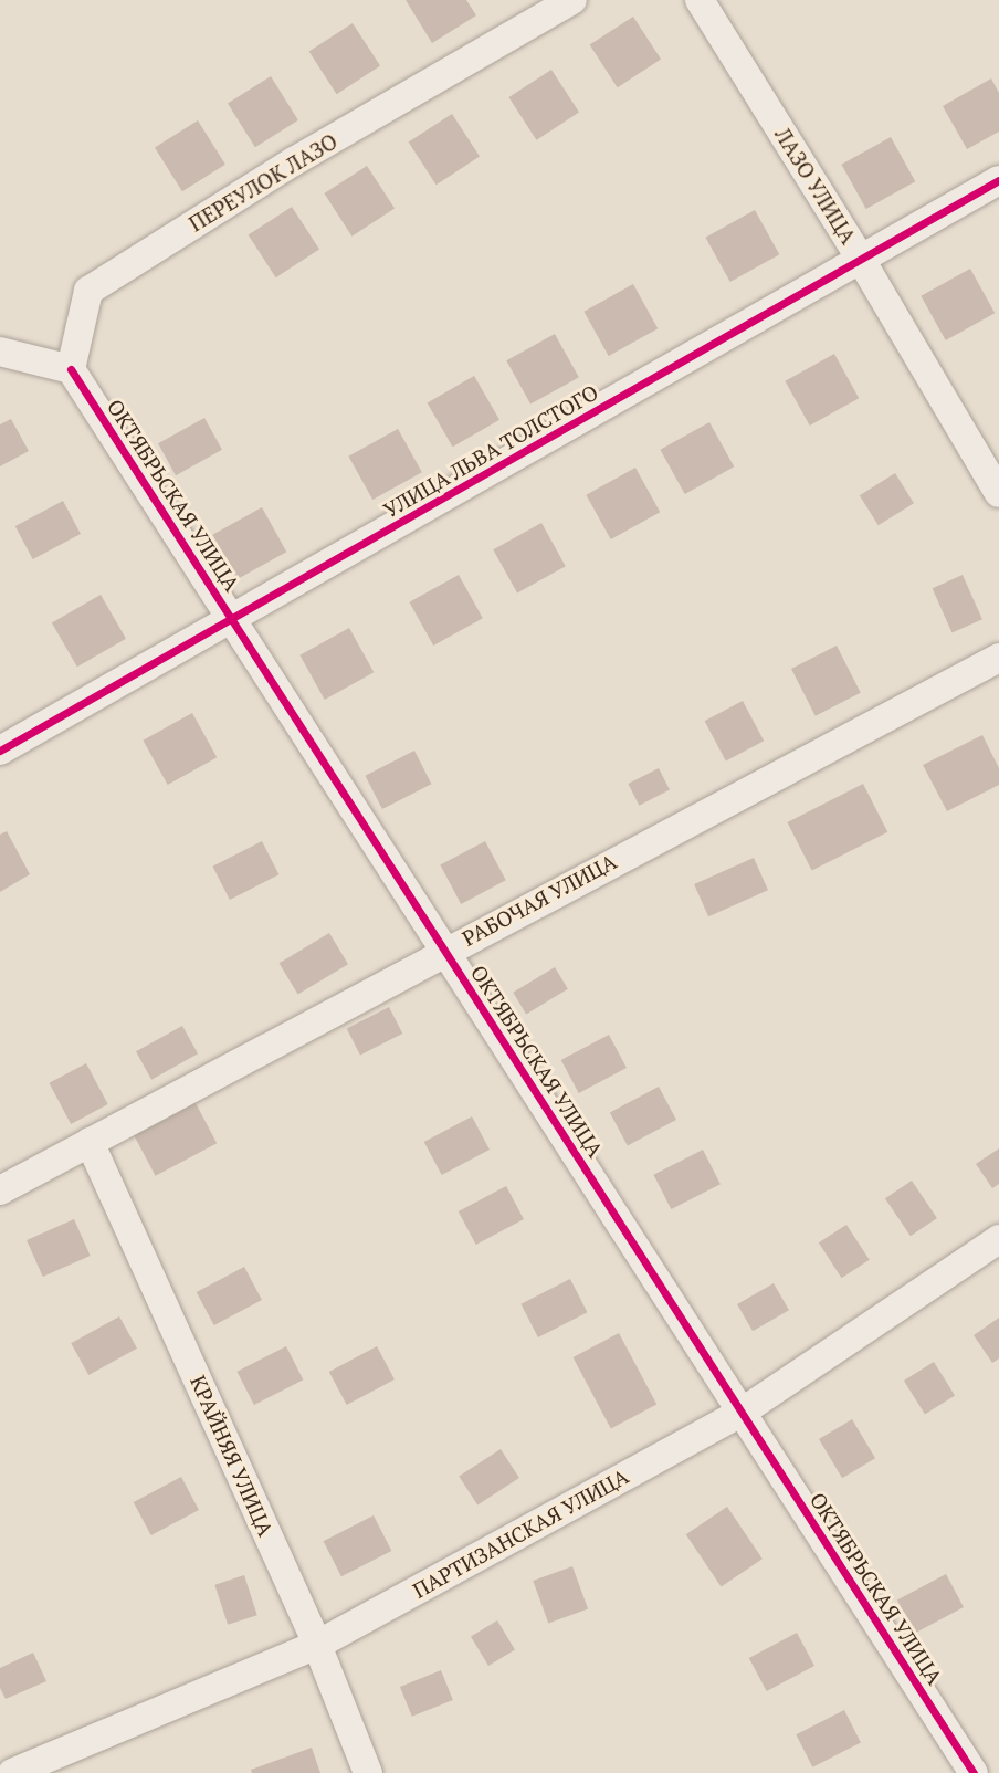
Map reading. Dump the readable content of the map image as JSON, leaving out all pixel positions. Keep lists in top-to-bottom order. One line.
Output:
{"streets":{"street":["ПЕРЕУЛОК ЛАЗО","ЛАЗО УЛИЦА","УЛИЦА ЛЬВА ТОЛСТОГО","ОКТЯБРЬСКАЯ УЛИЦА","РАБОЧАЯ УЛИЦА","КРАЙНЯЯ УЛИЦА","ПАРТИЗАНСКАЯ УЛИЦА"]},"crossings":[["ПЕРЕУЛОК ЛАЗО","ОКТЯБРЬСКАЯ УЛИЦА"],["ЛАЗО УЛИЦА","УЛИЦА ЛЬВА ТОЛСТОГО"],["УЛИЦА ЛЬВА ТОЛСТОГО","ОКТЯБРЬСКАЯ УЛИЦА"],["ОКТЯБРЬСКАЯ УЛИЦА","РАБОЧАЯ УЛИЦА"],["ОКТЯБРЬСКАЯ УЛИЦА","ПАРТИЗАНСКАЯ УЛИЦА"],["РАБОЧАЯ УЛИЦА","КРАЙНЯЯ УЛИЦА"],["КРАЙНЯЯ УЛИЦА","ПАРТИЗАНСКАЯ УЛИЦА"]]}
